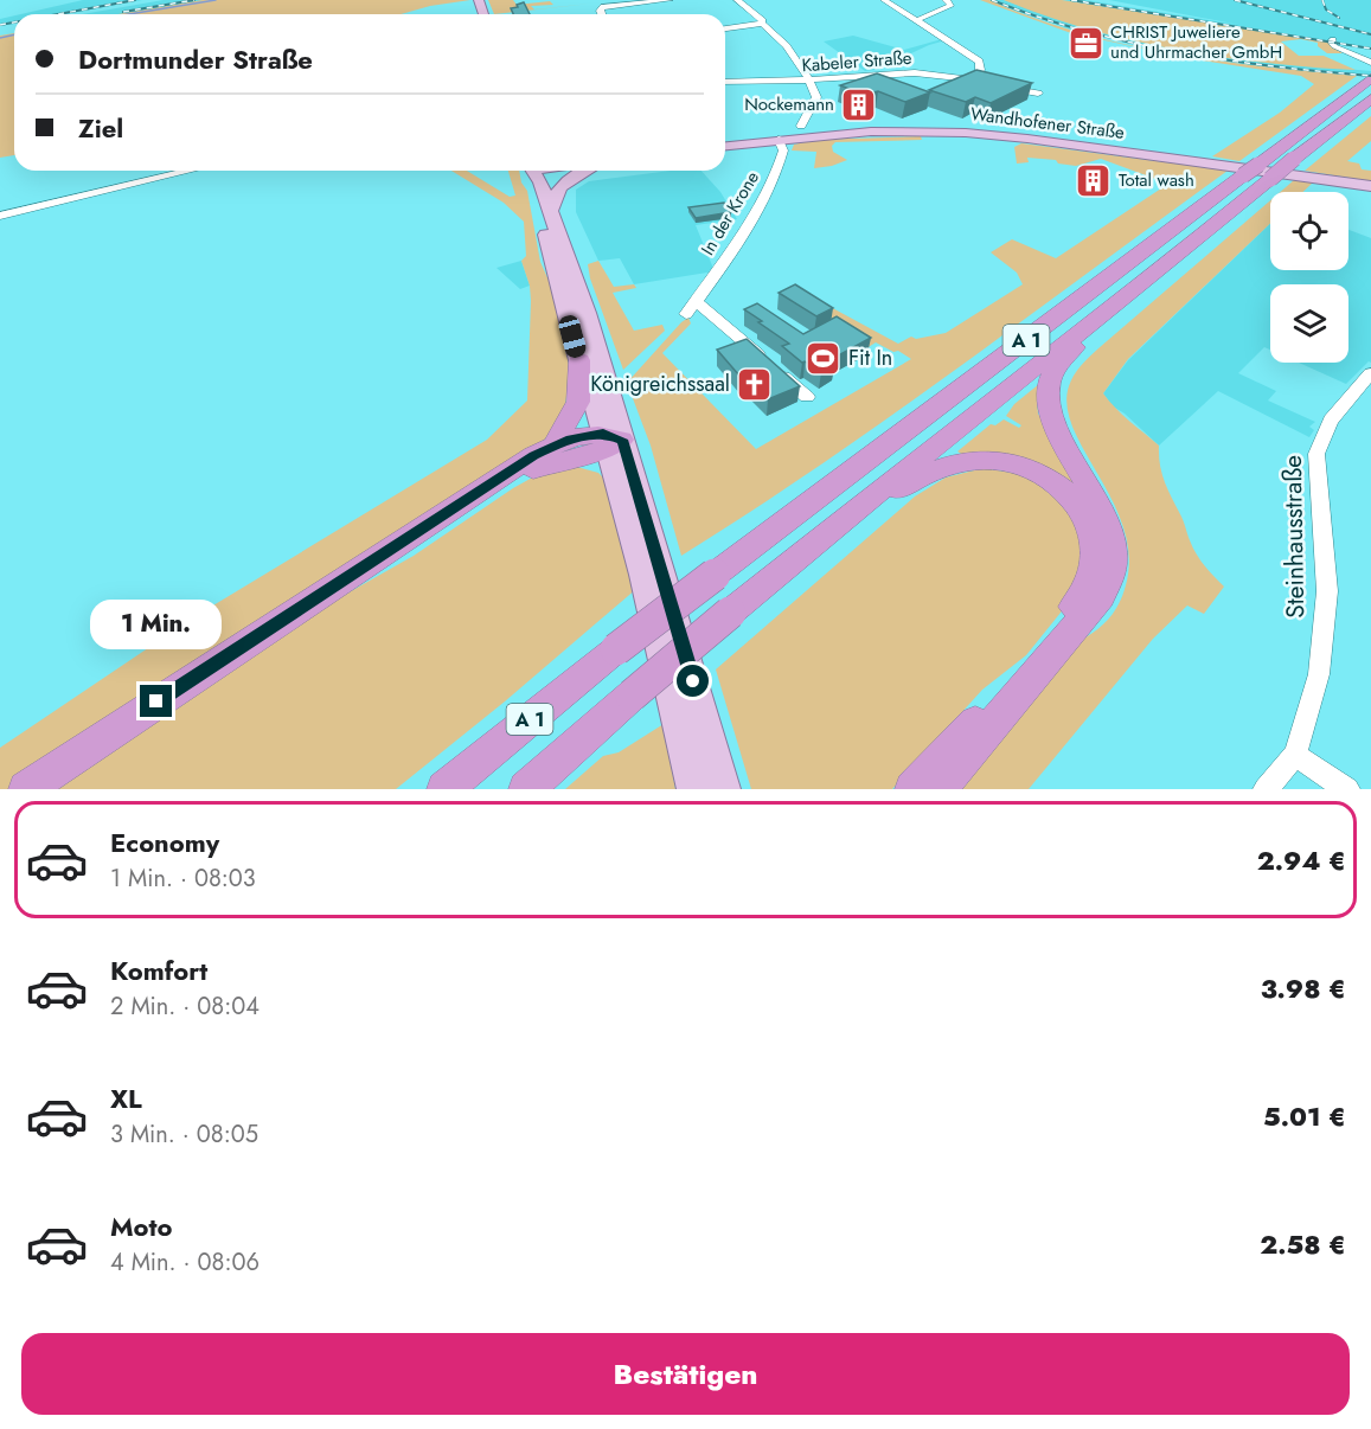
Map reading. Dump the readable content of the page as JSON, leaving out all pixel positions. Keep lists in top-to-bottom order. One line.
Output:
{"streets":{"highway":["A 1"],"main road":["Wandhofener Straße"],"street":["Kabeler Straße","In der Krone","Steinhausstraße"]},"crossings":[["Wandhofener Straße","In der Krone"]],"places":{"office":["CHRIST Juweliere und Uhrmacher GmbH"],"building":["Nockemann","Total wash"],"sports":["Fit In"],"church":["Königreichssaal"]},"page":{"banner":["Dortmunder Straße","Ziel"],"bubble":"1 Min.","list":[{"name":"Economy","note":"1 Min. · 08:03","value":"2.94 €"},{"name":"Komfort","note":"2 Min. · 08:04","value":"3.98 €"},{"name":"XL","note":"3 Min. · 08:05","value":"5.01 €"},{"name":"Moto","note":"4 Min. · 08:06","value":"2.58 €"}],"buttons":"Bestätigen"}}
